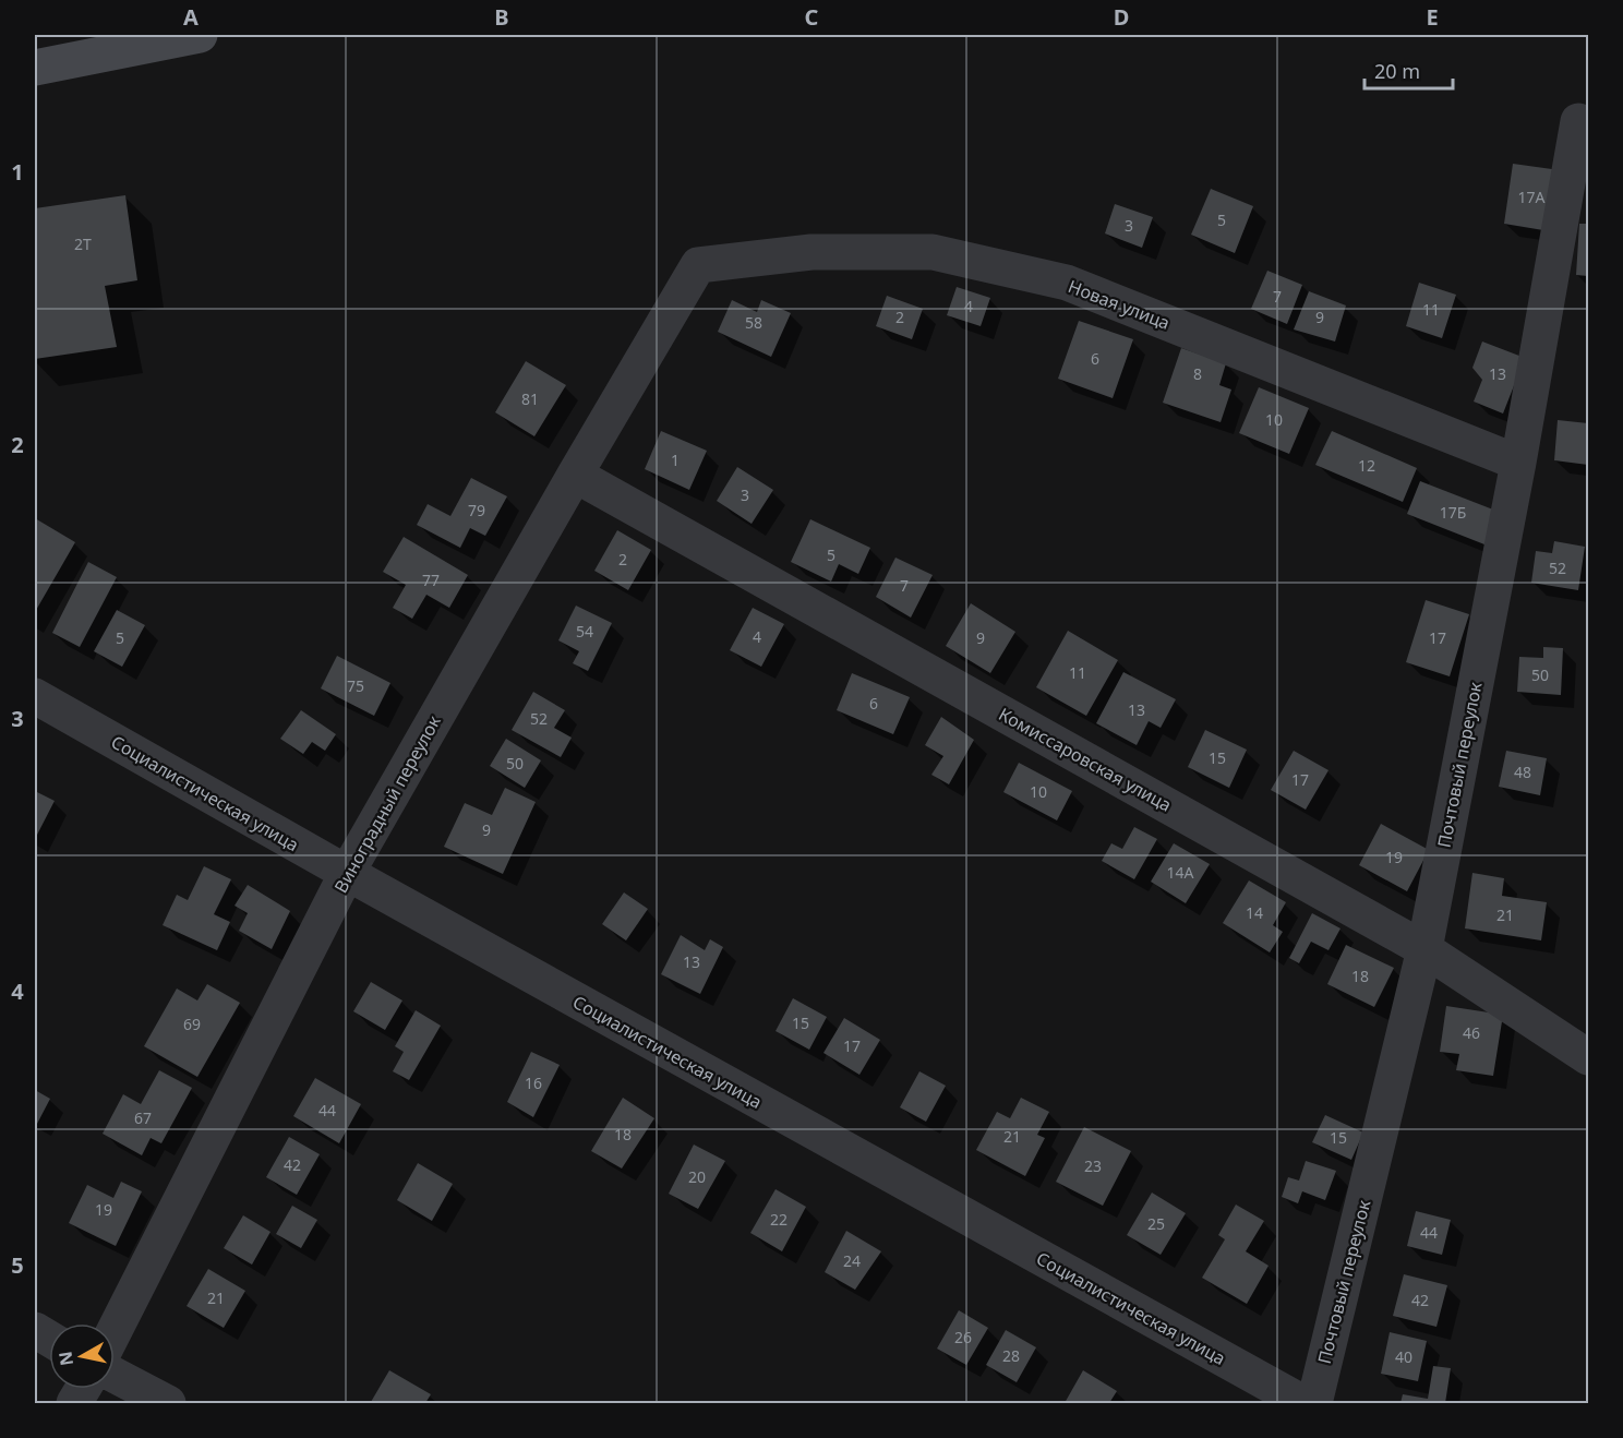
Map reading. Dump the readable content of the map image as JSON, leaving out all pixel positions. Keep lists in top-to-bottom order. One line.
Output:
{"streets":{"street":["Новая улица","Комиссаровская улица","Почтовый переулок","Социалистическая улица","Виноградный переулок"]},"crossings":[["Новая улица","Почтовый переулок"],["Новая улица","Виноградный переулок"],["Комиссаровская улица","Почтовый переулок"],["Комиссаровская улица","Виноградный переулок"],["Социалистическая улица","Виноградный переулок"]],"house_numbers":["17А","5","3","2Т","7","4","11","2","9","58","6","8","13","81","10","1","12","3","79","17Б","5","2","52","77","7","54","4","5","9","17","11","50","75","6","13","52","15","50","48","17","10","9","19","14А","14","21","13","18","15","69","46","17","16","44","67","18","21","15","42","23","20","19","22","25","44","24","21","42","26","28","40"],"scale_bar":"20 m","north":"left","grid":{"columns":["A","B","C","D","E"],"rows":["1","2","3","4","5"]}}
